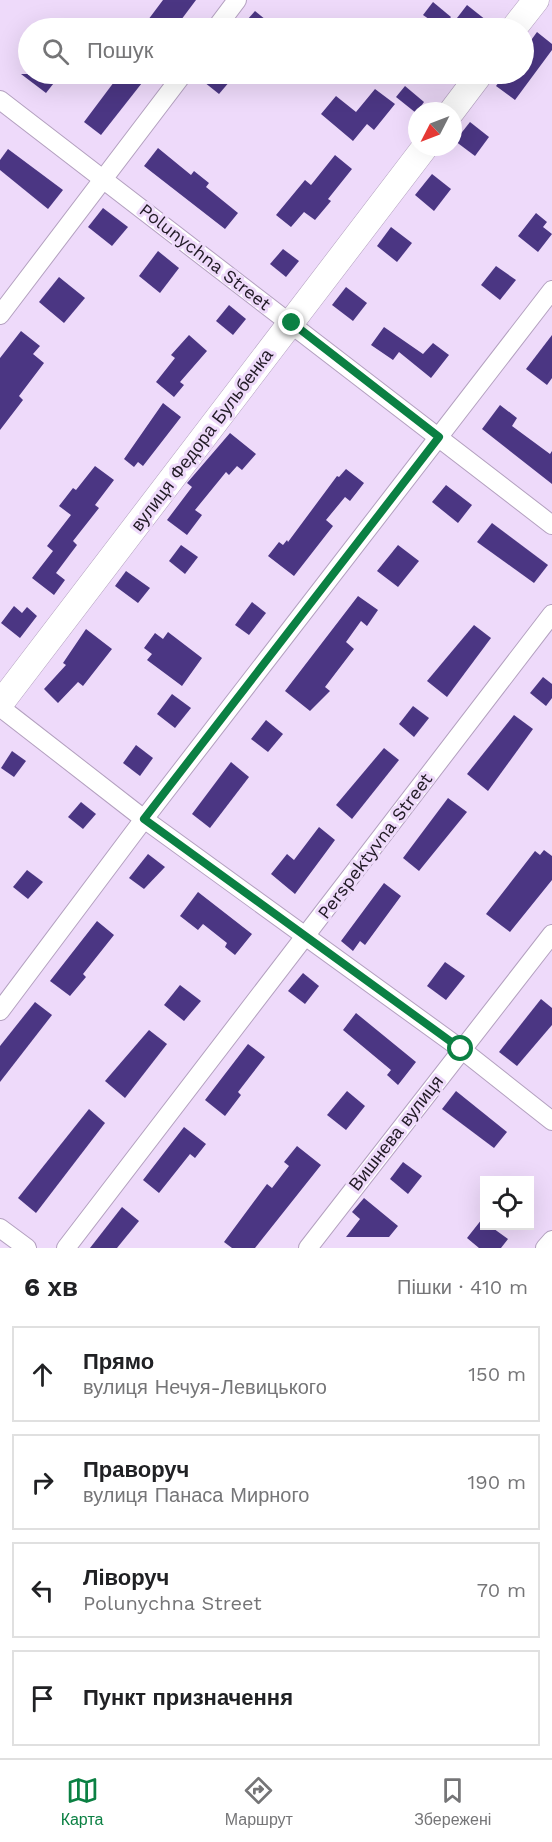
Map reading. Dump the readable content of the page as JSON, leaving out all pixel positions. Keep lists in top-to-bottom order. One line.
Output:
{"streets":{"street":["Polunychna Street","вулиця Федора Бульбенка","Perspektyvna Street","Вишнева вулиця"]},"crossings":[["Polunychna Street","вулиця Федора Бульбенка"]],"north":"bottom left","page":{"search":"Пошук","heading":["6 хв","Пішки · 410 m"],"list":[["Прямо","вулиця Нечуя-Левицького","150 m"],["Праворуч","вулиця Панаса Мирного","190 m"],["Ліворуч","Polunychna Street","70 m"],"Пункт призначення"],"nav":["Карта","Маршрут","Збережені"]}}
